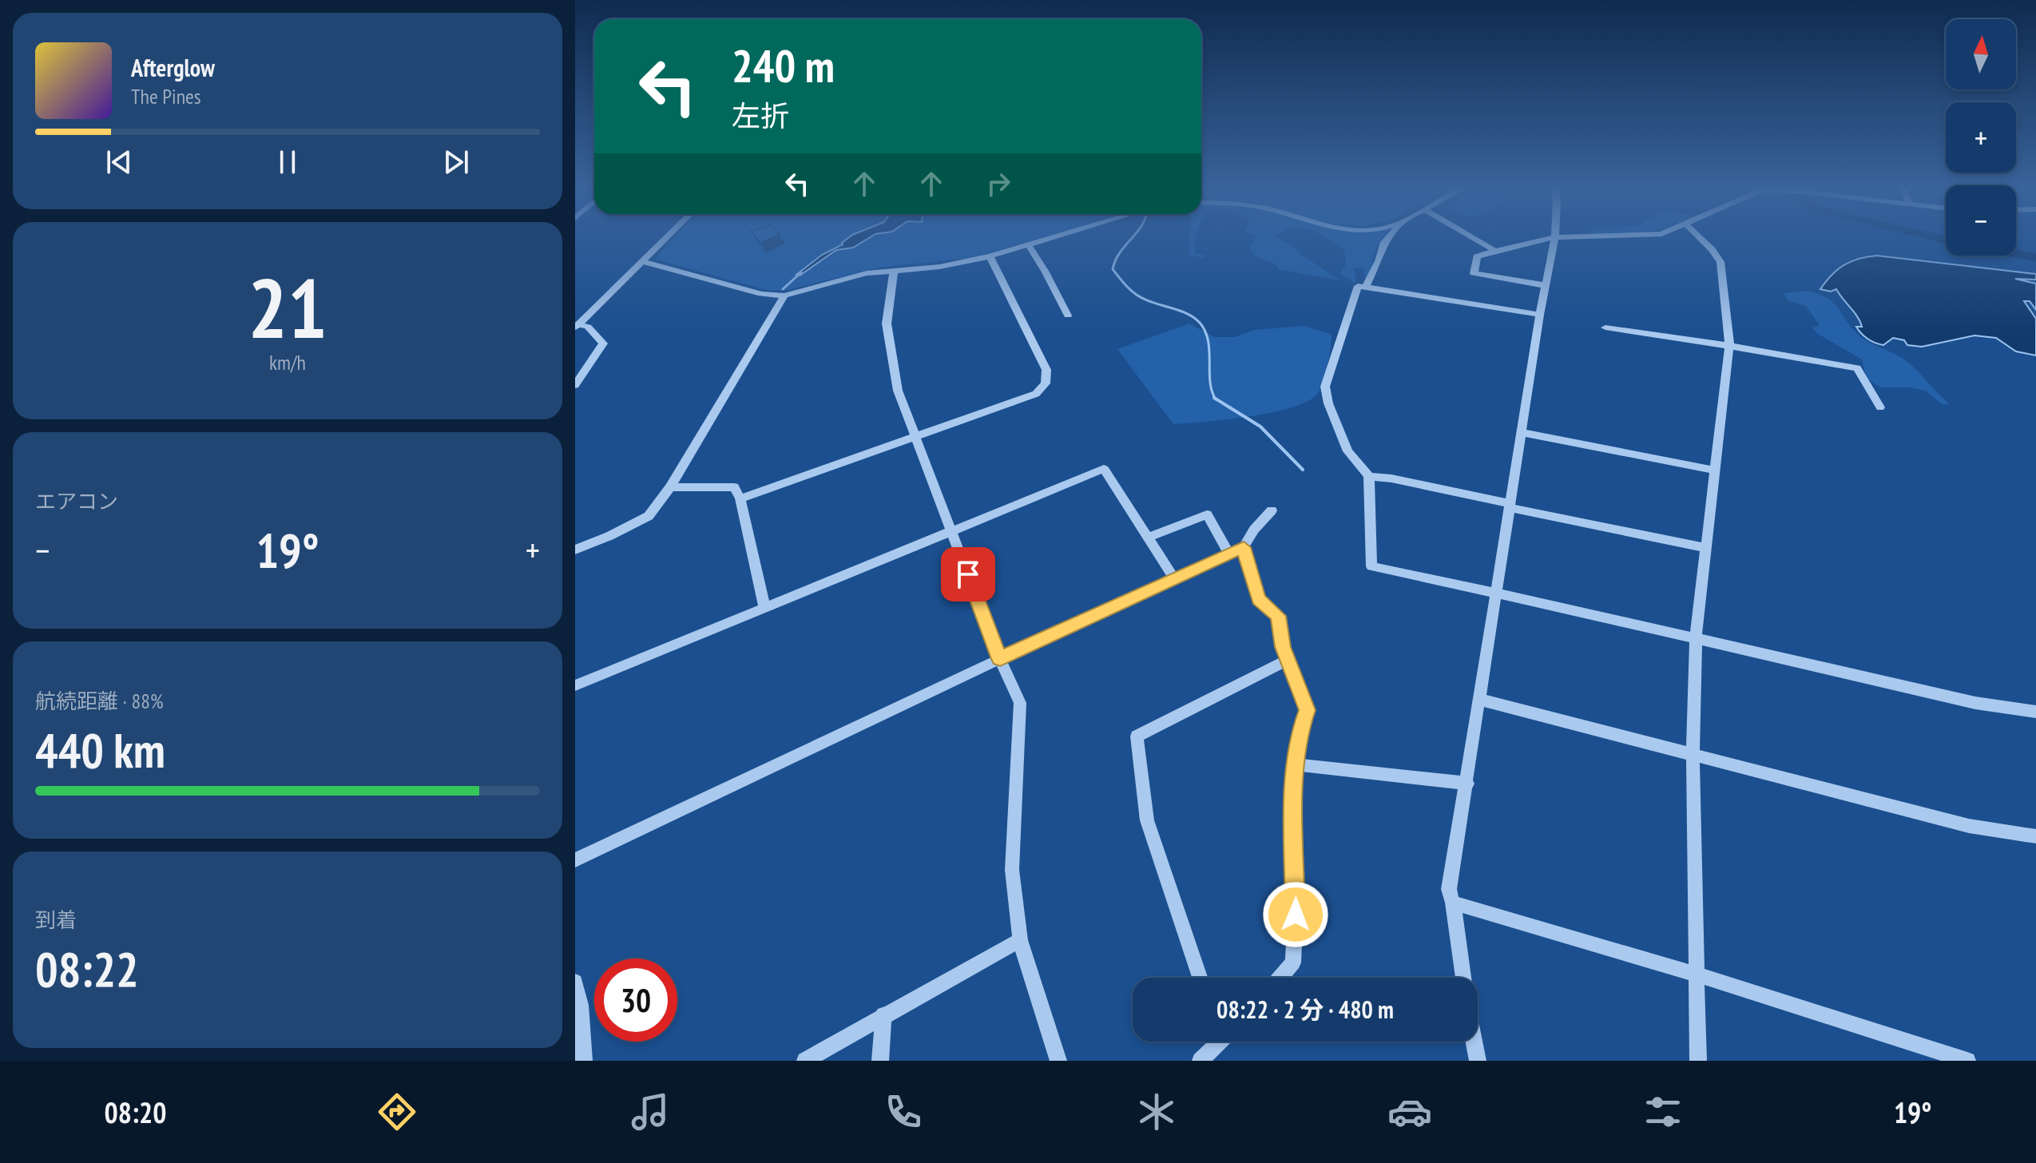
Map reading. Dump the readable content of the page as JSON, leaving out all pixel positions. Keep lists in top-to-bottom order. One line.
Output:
{"north":"top","page":{"map_buttons":["+","−"],"turn":["240 m","左折"],"song":["Afterglow","The Pines"],"tile":[["21","km/h"],"エアコン",["航続距離 · 88%","440 km"],["到着","08:22"]],"heat":["−","19°","+"],"limit":"30","trip":"08:22 · 2 分 · 480 m","tabs":["08:20","19°"]}}
